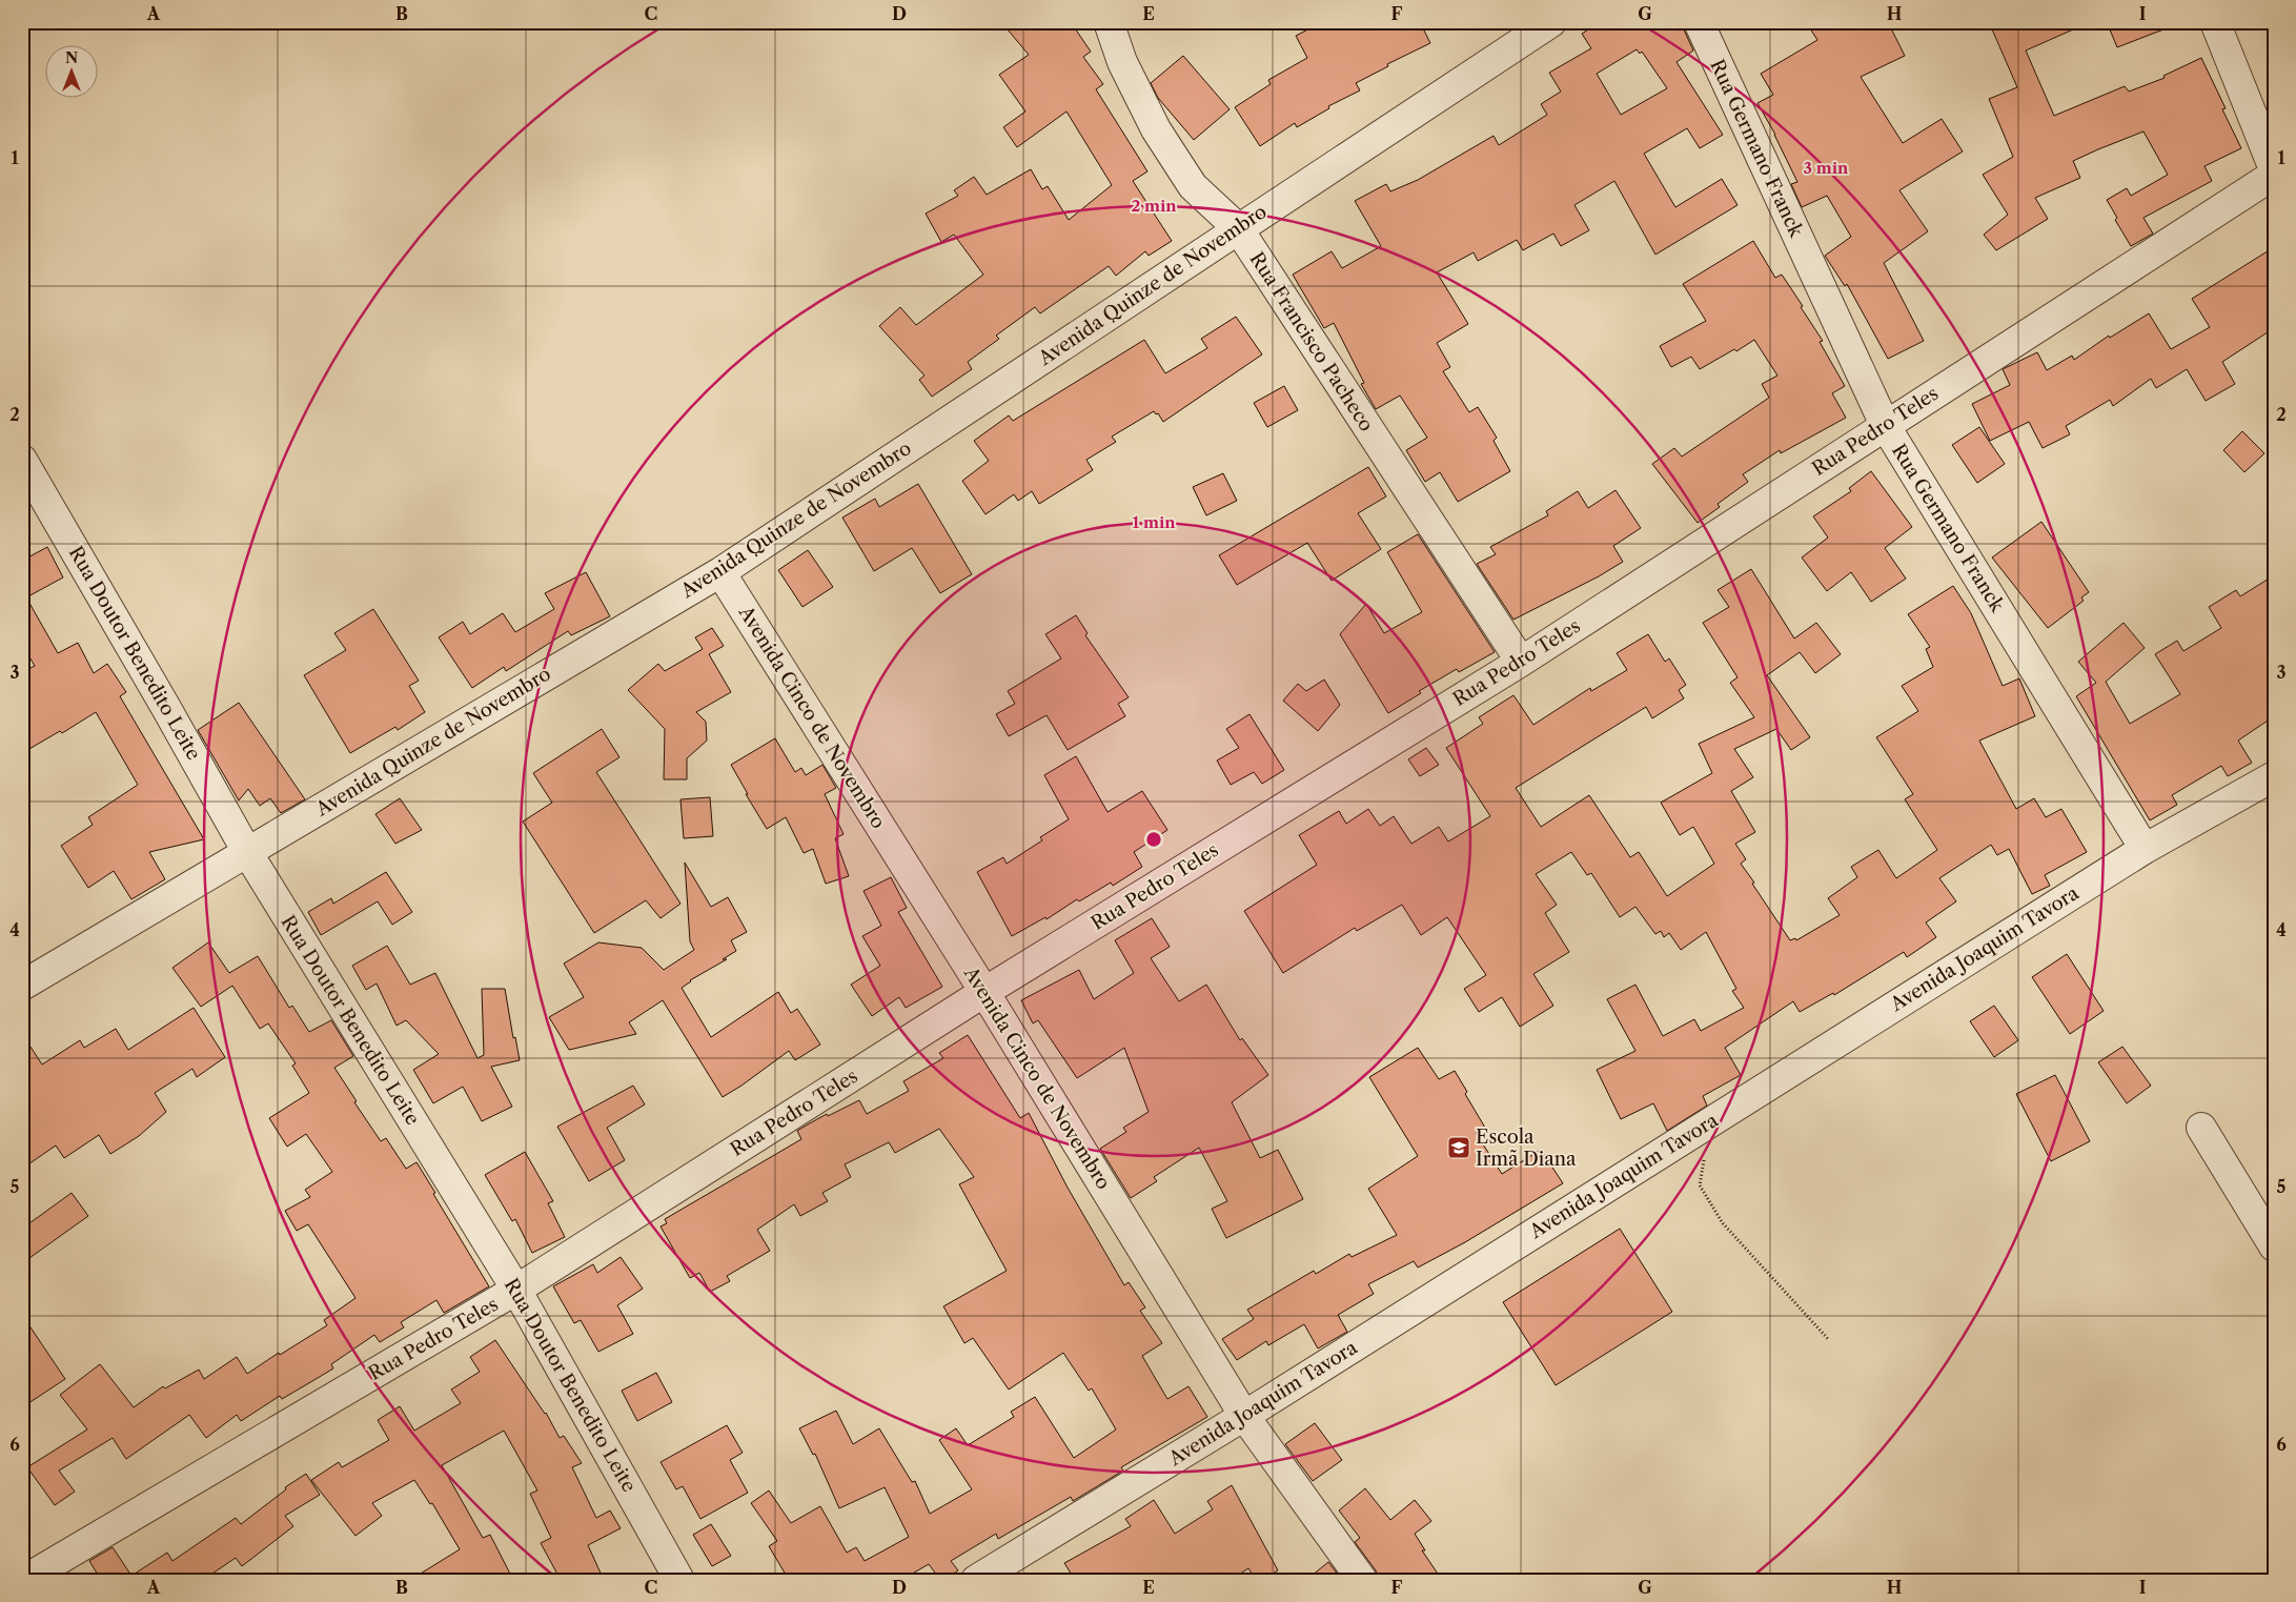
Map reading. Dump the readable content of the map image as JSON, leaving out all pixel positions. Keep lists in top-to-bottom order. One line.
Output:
{"streets":{"street":["Rua Germano Franck","Avenida Quinze de Novembro","Rua Francisco Pacheco","Rua Pedro Teles","Rua Doutor Benedito Leite","Avenida Cinco de Novembro","Avenida Joaquim Tavora"]},"crossings":[["Rua Germano Franck","Rua Pedro Teles"],["Rua Germano Franck","Avenida Joaquim Tavora"],["Avenida Quinze de Novembro","Rua Francisco Pacheco"],["Avenida Quinze de Novembro","Rua Doutor Benedito Leite"],["Avenida Quinze de Novembro","Avenida Cinco de Novembro"],["Rua Francisco Pacheco","Rua Pedro Teles"],["Rua Pedro Teles","Rua Doutor Benedito Leite"],["Rua Pedro Teles","Avenida Cinco de Novembro"],["Avenida Cinco de Novembro","Avenida Joaquim Tavora"]],"places":{"school or university":["Escola Irmã Diana"]},"north":"top","grid":{"columns":["A","B","C","D","E","F","G","H","I"],"rows":["1","2","3","4","5","6"]},"rings":["3 min","2 min","1 min"]}
